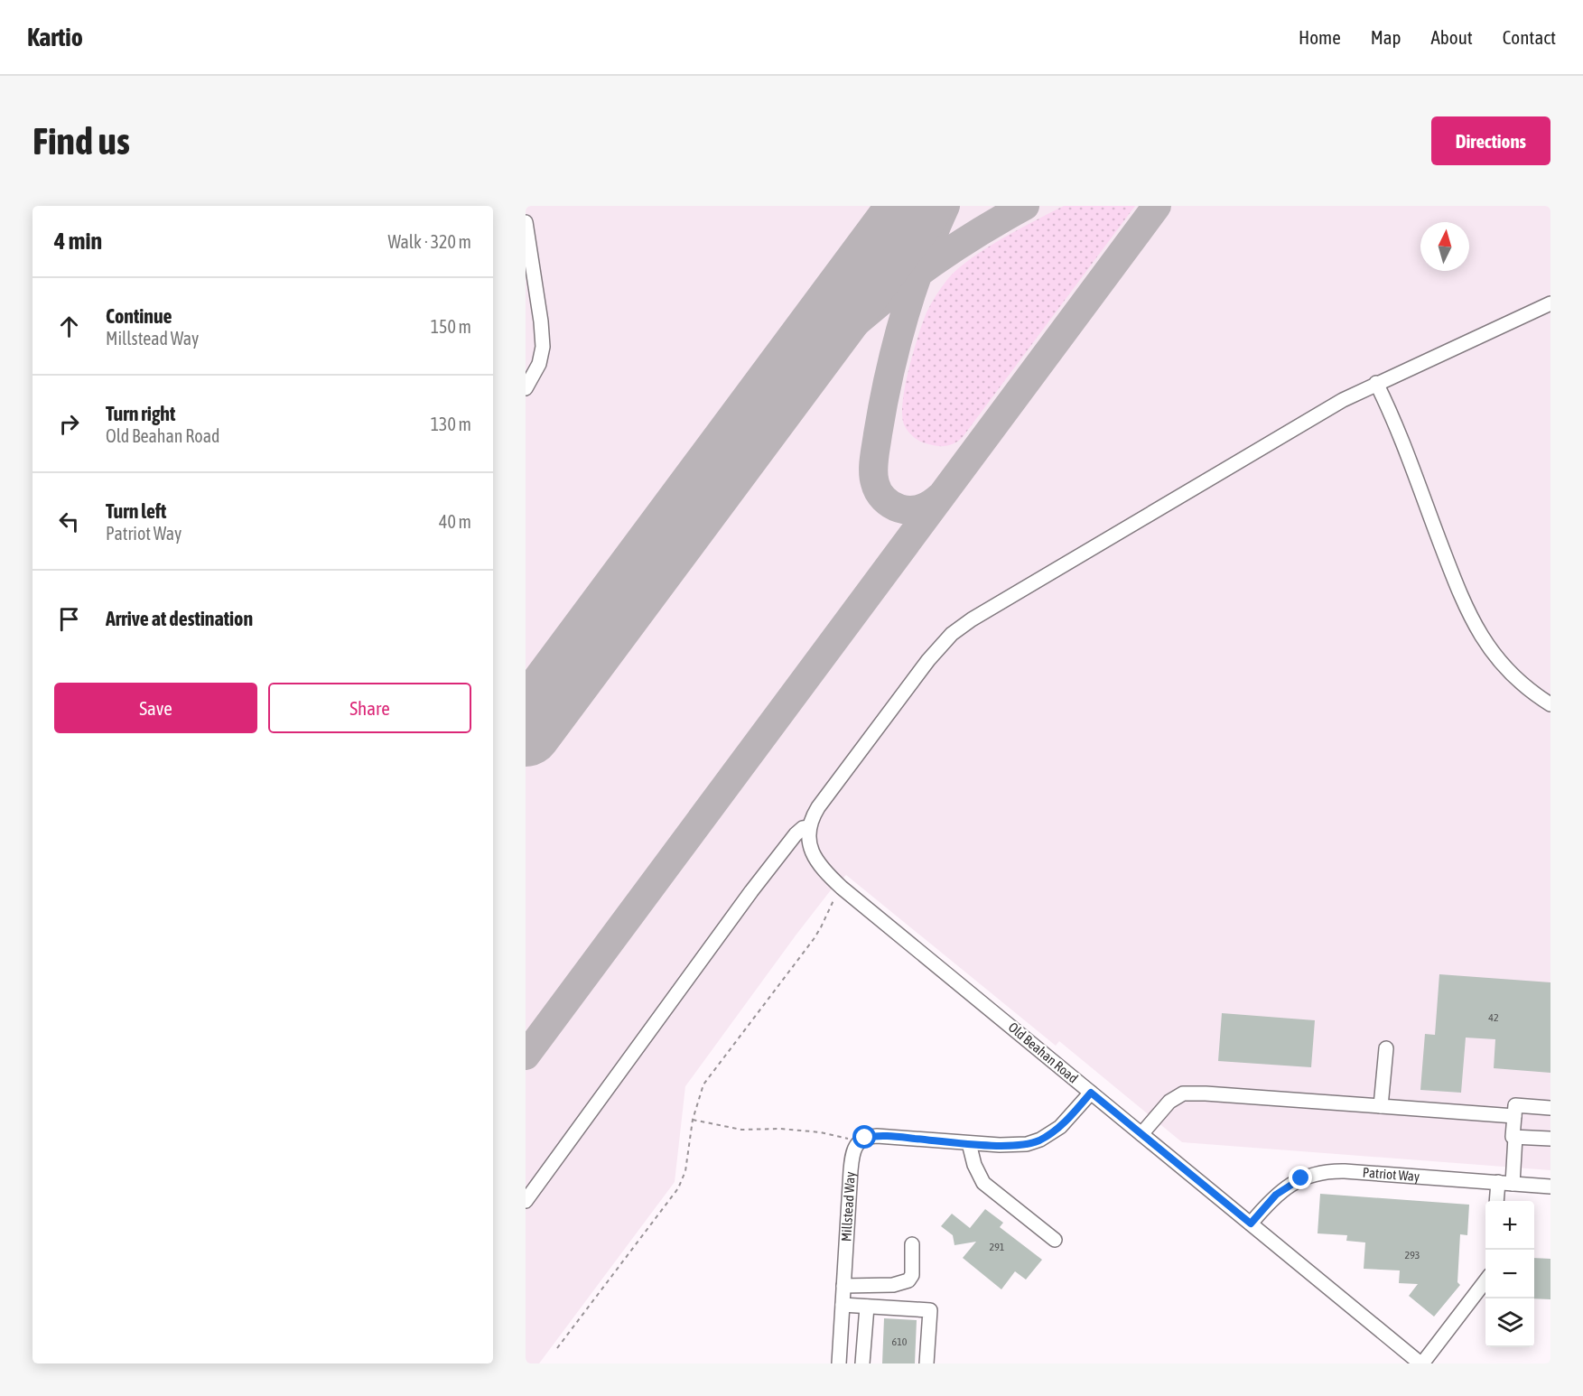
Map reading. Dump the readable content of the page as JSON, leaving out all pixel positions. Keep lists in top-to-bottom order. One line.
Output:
{"streets":{"street":["Old Beahan Road","Patriot Way","Millstead Way"]},"crossings":[["Old Beahan Road","Patriot Way"]],"house_numbers":["42","291","293","610"],"north":"top","page":{"header":"Kartio","nav":["Home","Map","About","Contact"],"buttons":["Directions",["Save","Share"]],"title":"Find us","heading":["4 min","Walk · 320 m"],"list":[["Continue","Millstead Way","150 m"],["Turn right","Old Beahan Road","130 m"],["Turn left","Patriot Way","40 m"],"Arrive at destination"],"map_buttons":["+","−"]}}
